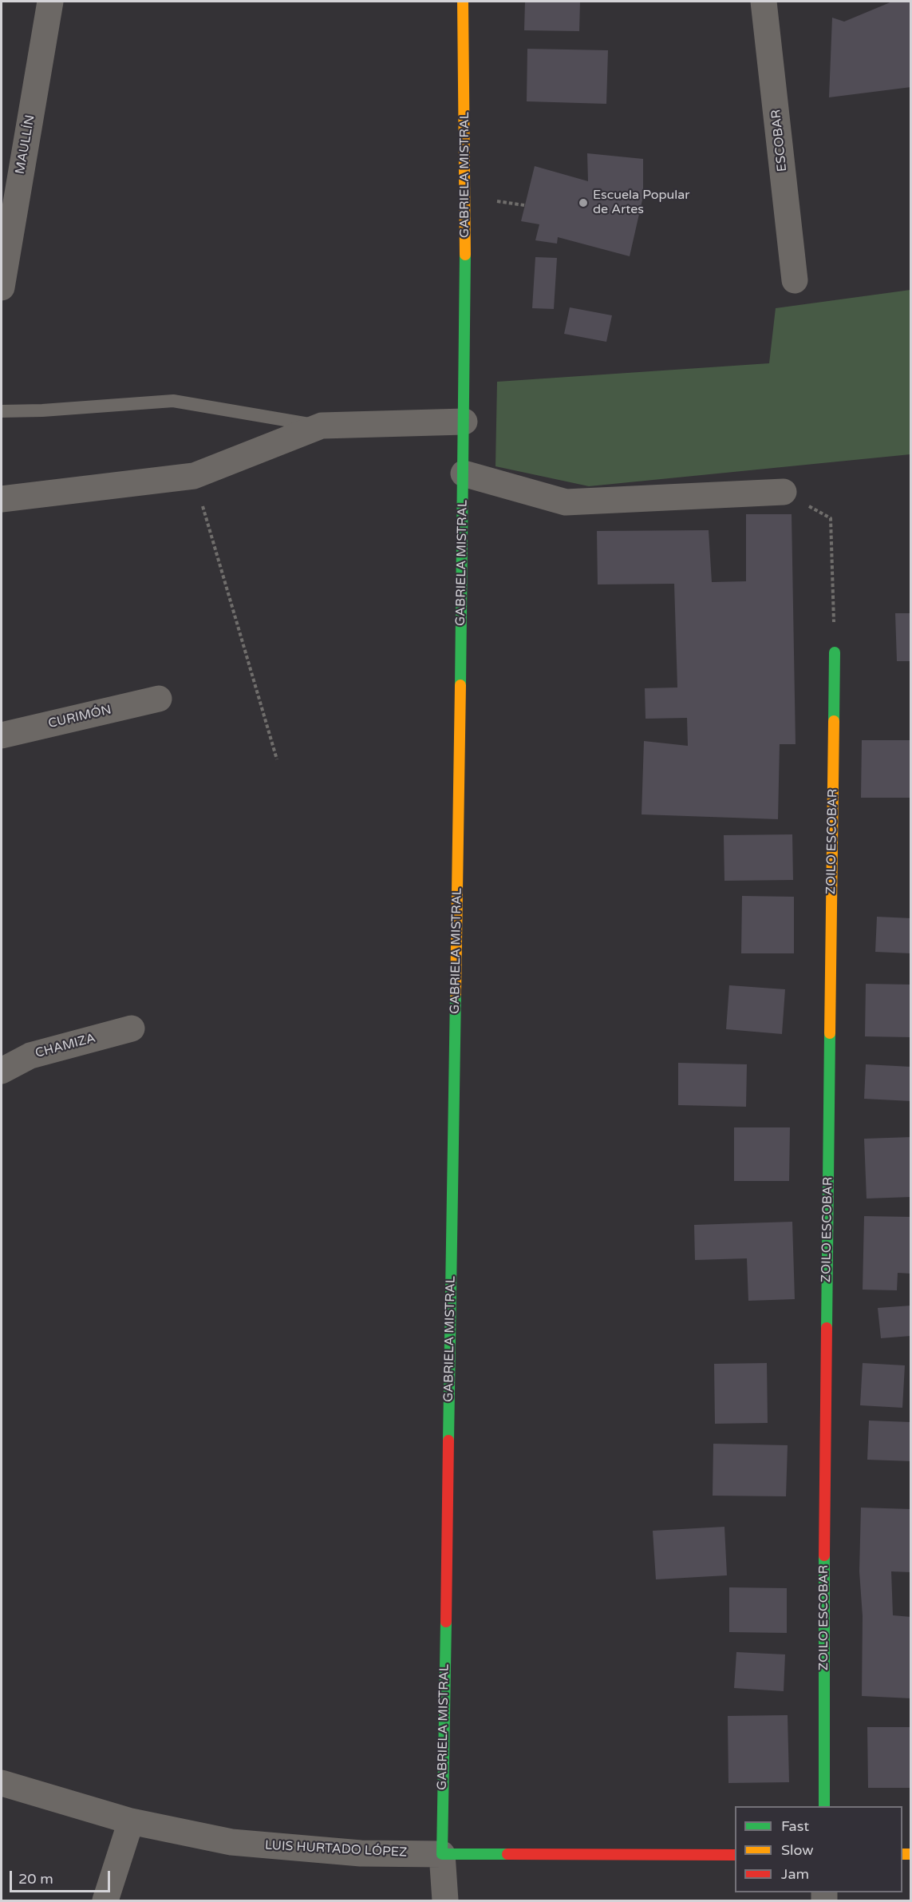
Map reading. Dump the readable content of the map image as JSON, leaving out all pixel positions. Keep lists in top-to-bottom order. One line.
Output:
{"streets":{"street":["ESCOBAR","MAULLÍN","GABRIELA MISTRAL","CURIMÓN","ZOILO ESCOBAR","CHAMIZA","LUIS HURTADO LÓPEZ"]},"crossings":[["GABRIELA MISTRAL","LUIS HURTADO LÓPEZ"]],"places":["Escuela Popular de Artes"],"legend":["Fast","Slow","Jam"],"scale_bar":"20 m"}
